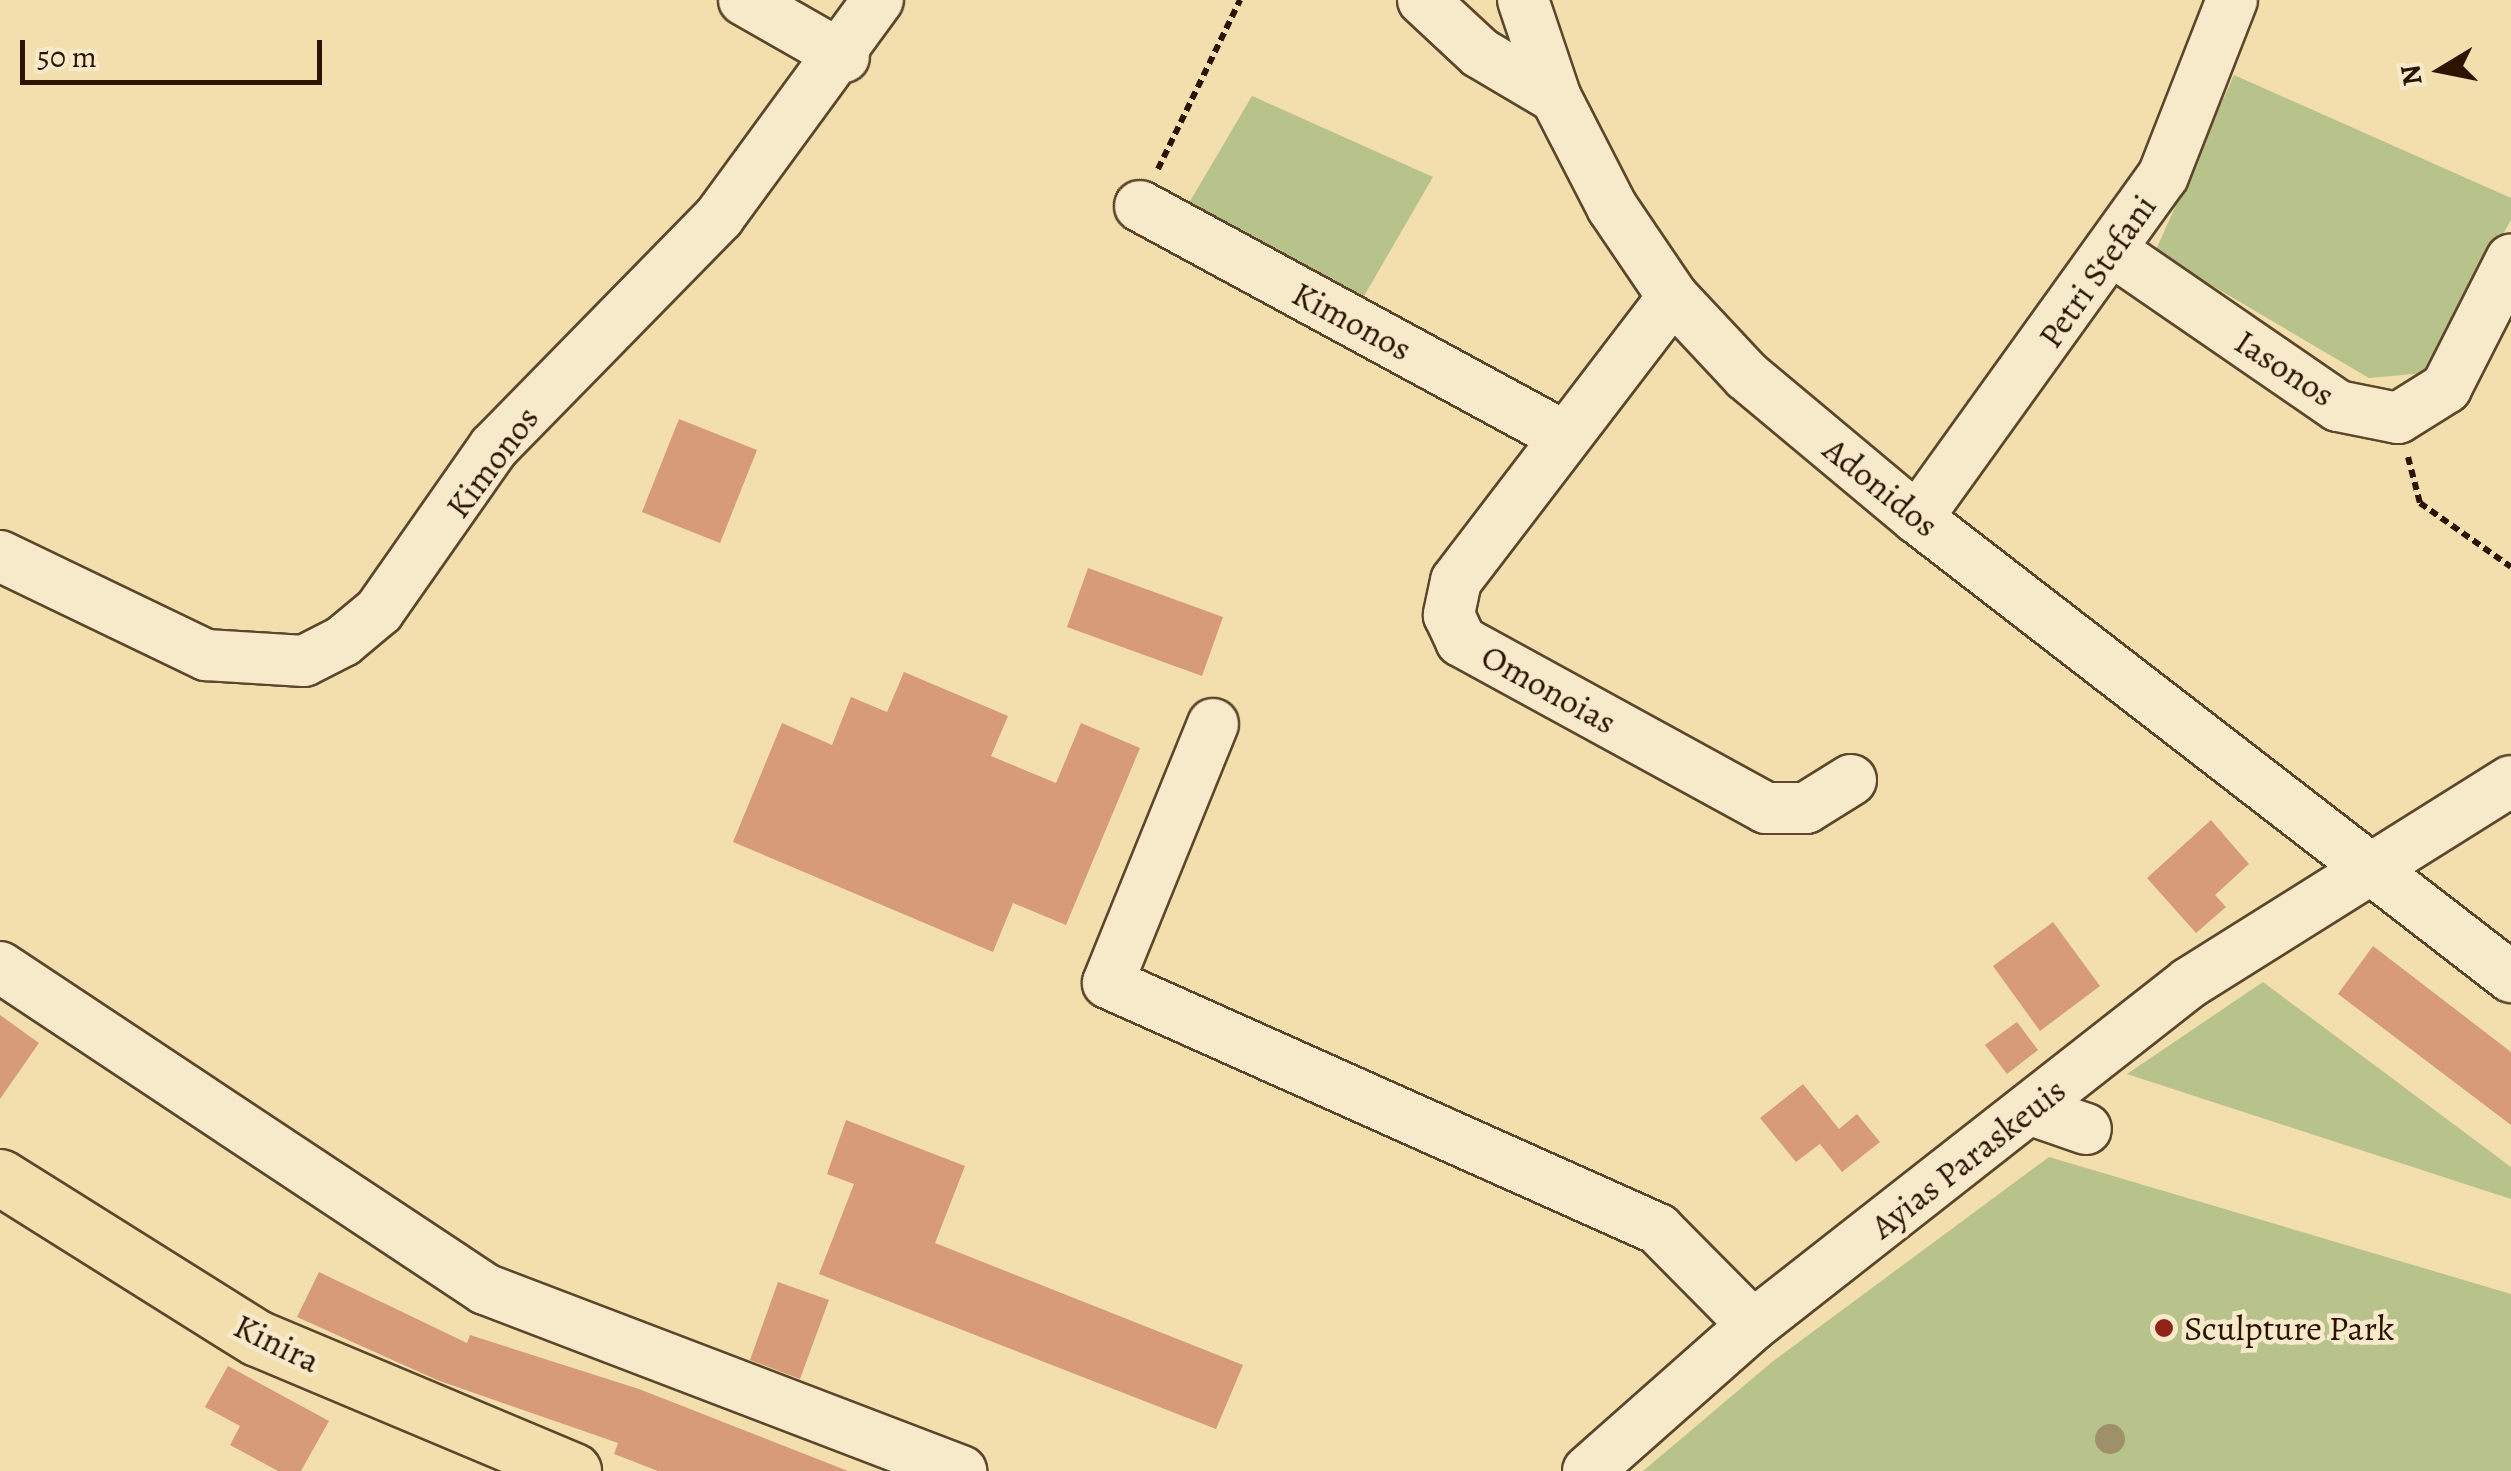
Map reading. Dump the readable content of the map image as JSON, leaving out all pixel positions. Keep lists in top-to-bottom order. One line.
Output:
{"streets":{"main road":["Kinira"],"street":["Petri Stefani","Kimonos","Iasonos","Adonidos","Omonoias","Ayias Paraskeuis"]},"crossings":[["Petri Stefani","Iasonos"],["Petri Stefani","Adonidos"],["Kimonos","Omonoias"],["Adonidos","Omonoias"],["Adonidos","Ayias Paraskeuis"]],"places":["Sculpture Park"],"scale_bar":"50 m","north":"left"}
